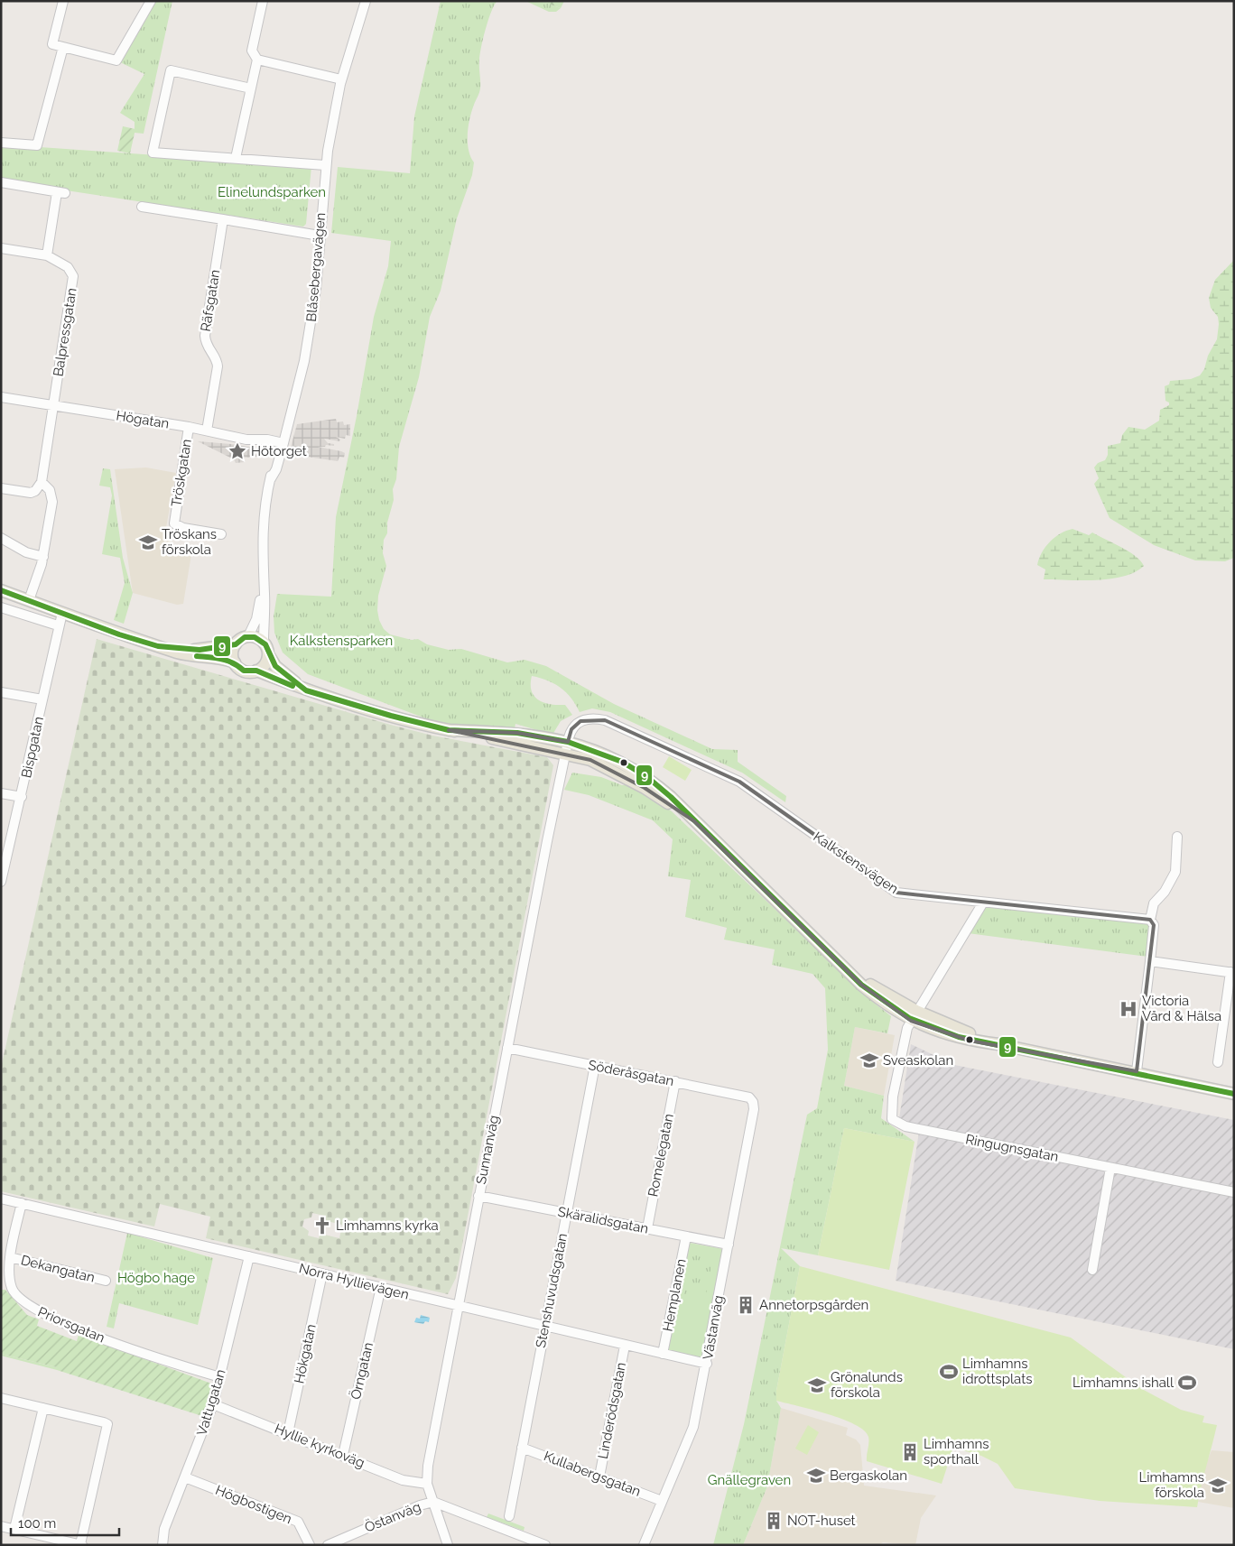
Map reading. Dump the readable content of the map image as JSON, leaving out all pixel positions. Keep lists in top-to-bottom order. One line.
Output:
{"streets":{"street":["Blåsebergavägen","Räfsgatan","Balpressgatan","Högatan","Tröskgatan","Bispgatan","Kalkstensvägen","Söderåsgatan","Ringugnsgatan","Sunnanväg","Romelegatan","Skäralidsgatan","Dekangatan","Norra Hyllievägen","Stenshuvudsgatan","Hemplanen","Priorsgatan","Västanväg","Hökgatan","Örngatan","Vattugatan","Linderödsgatan","Hyllie kyrkoväg","Kullabergsgatan","Högbostigen","Östanväg"]},"crossings":[["Blåsebergavägen","Högatan"],["Räfsgatan","Högatan"],["Balpressgatan","Högatan"],["Högatan","Tröskgatan"],["Kalkstensvägen","Sunnanväg"],["Söderåsgatan","Sunnanväg"],["Söderåsgatan","Romelegatan"],["Söderåsgatan","Stenshuvudsgatan"],["Söderåsgatan","Västanväg"],["Sunnanväg","Skäralidsgatan"],["Sunnanväg","Norra Hyllievägen"],["Sunnanväg","Hyllie kyrkoväg"],["Sunnanväg","Östanväg"],["Romelegatan","Skäralidsgatan"],["Skäralidsgatan","Stenshuvudsgatan"],["Skäralidsgatan","Hemplanen"],["Skäralidsgatan","Västanväg"],["Dekangatan","Priorsgatan"],["Norra Hyllievägen","Stenshuvudsgatan"],["Norra Hyllievägen","Hemplanen"],["Norra Hyllievägen","Priorsgatan"],["Norra Hyllievägen","Västanväg"],["Norra Hyllievägen","Hökgatan"],["Norra Hyllievägen","Örngatan"],["Norra Hyllievägen","Vattugatan"],["Norra Hyllievägen","Linderödsgatan"],["Stenshuvudsgatan","Kullabergsgatan"],["Priorsgatan","Vattugatan"],["Västanväg","Kullabergsgatan"],["Hökgatan","Hyllie kyrkoväg"],["Örngatan","Hyllie kyrkoväg"],["Vattugatan","Hyllie kyrkoväg"],["Vattugatan","Högbostigen"],["Linderödsgatan","Kullabergsgatan"]],"parks":["Elinelundsparken","Kalkstensparken","Högbo hage","Gnällegraven"],"places":{"place":["Hötorget"],"school or university":["Tröskans förskola","Sveaskolan","Grönalunds förskola","Bergaskolan","Limhamns förskola"],"hospital":["Victoria Vård & Hälsa"],"church":["Limhamns kyrka"],"building":["Annetorpsgården","Limhamns sporthall","NOT-huset"],"sports":["Limhamns idrottsplats","Limhamns ishall"]},"lines":["transit line 9"],"scale_bar":"100 m"}
